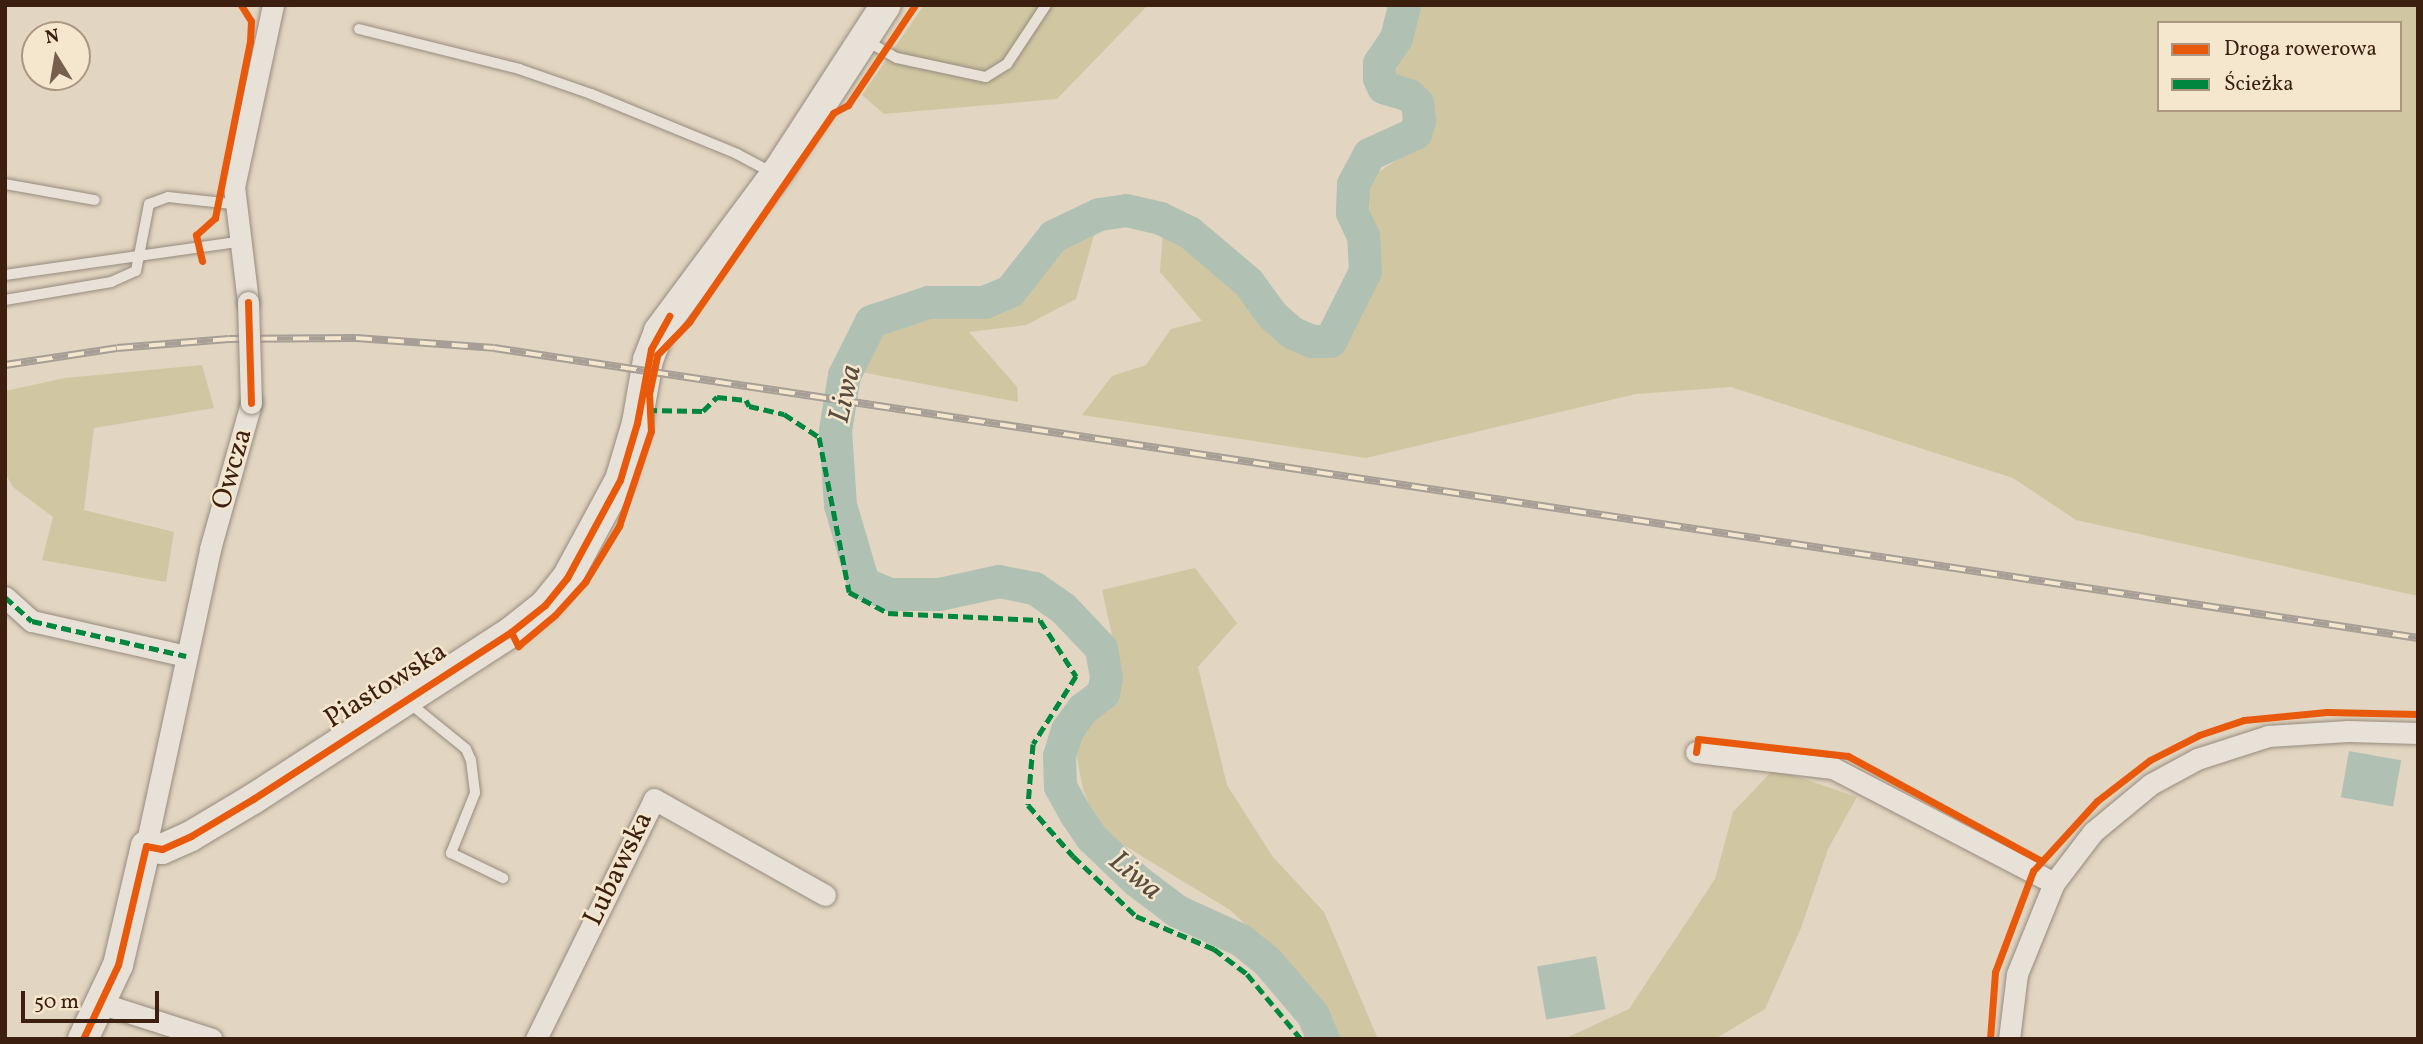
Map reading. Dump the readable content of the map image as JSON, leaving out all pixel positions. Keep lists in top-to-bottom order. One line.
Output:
{"streets":{"street":["Owcza","Piastowska","Lubawska"]},"crossings":[["Owcza","Piastowska"]],"water":["Liwa"],"legend":["Droga rowerowa","Ścieżka"],"scale_bar":"50 m","north":"top"}
